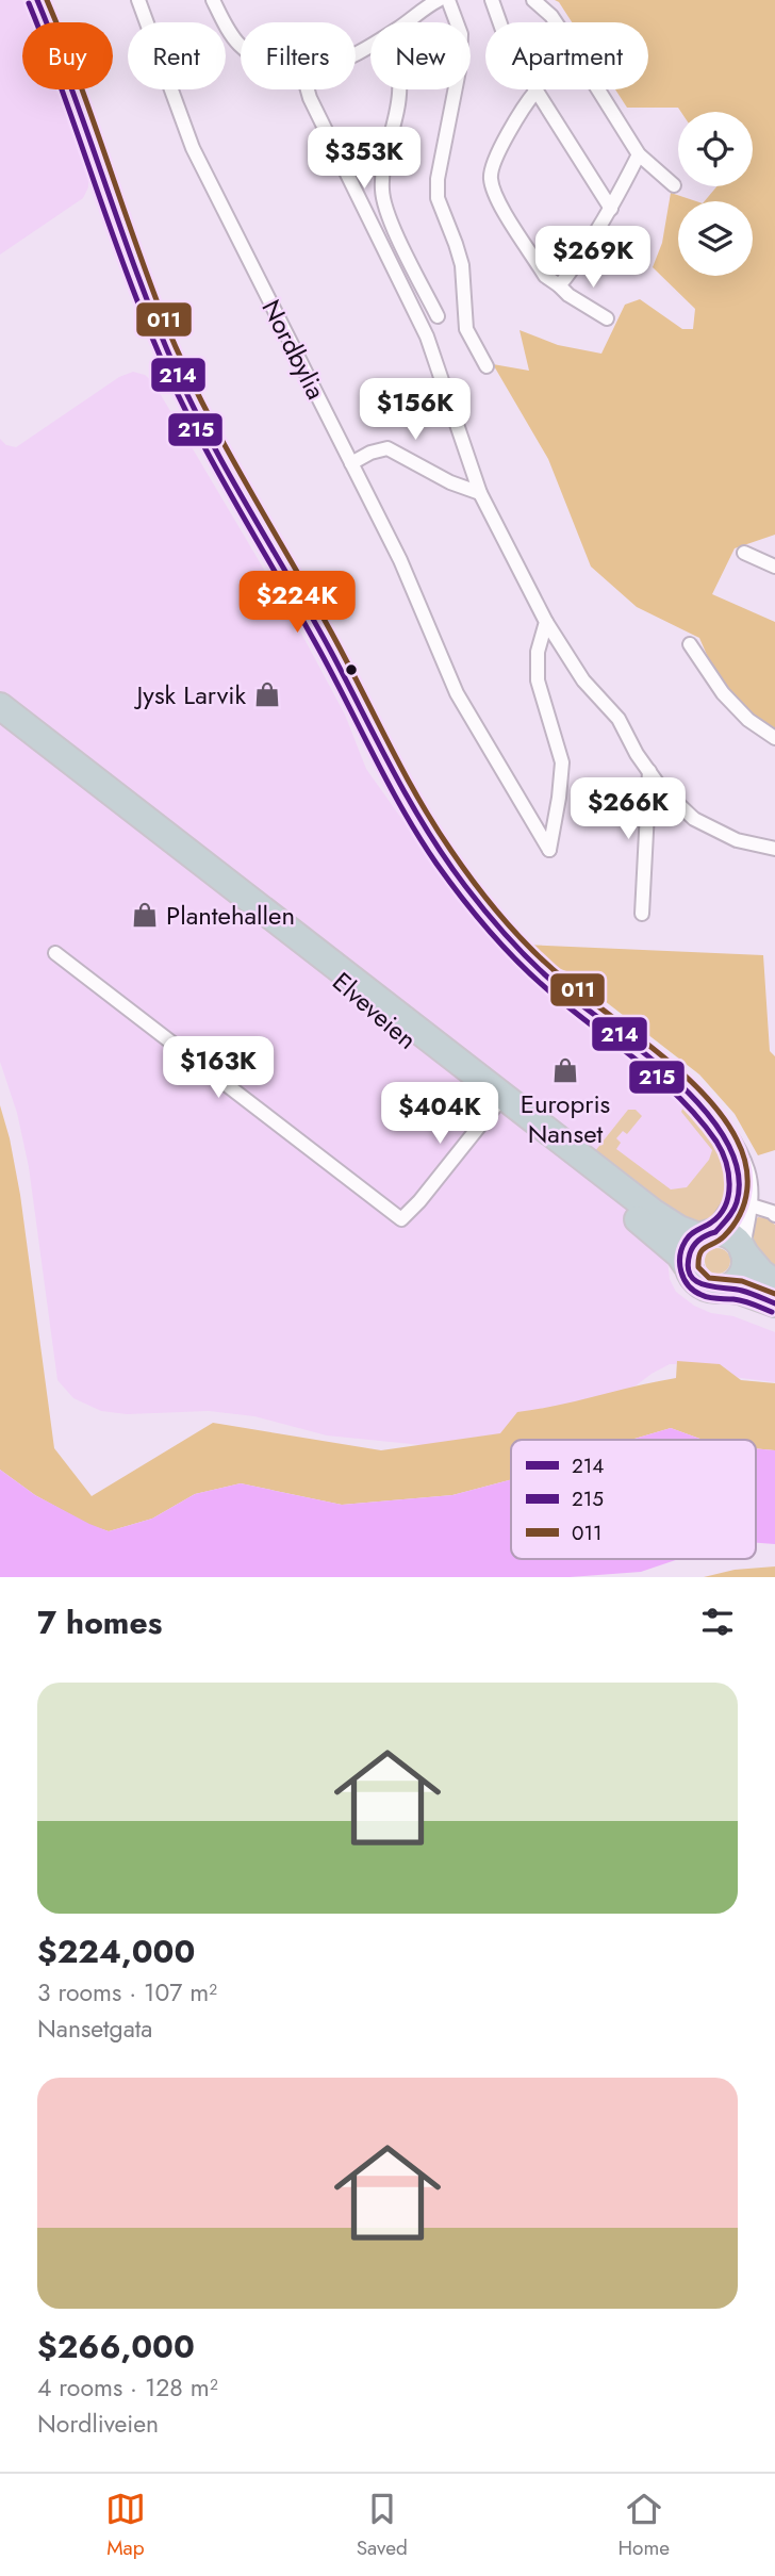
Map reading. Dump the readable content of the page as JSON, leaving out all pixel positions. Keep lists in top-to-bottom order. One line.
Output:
{"streets":{"highway":["Elveveien"],"street":["Nordbylia"]},"places":{"shop":["Jysk Larvik","Plantehallen","Europris Nanset"]},"lines":["transit line 214","transit line 011","transit line 215"],"legend":["214","215","011"],"page":{"chip":["Buy","Rent","Filters","New","Apartment"],"price":["$353K","$269K","$156K","$224K","$266K","$163K","$404K"],"heading":"7 homes","list":[{"name":"$224,000","note":"3 rooms · 107 m² · Nansetgata"},{"name":"$266,000","note":"4 rooms · 128 m² · Nordliveien"}],"tabs":["Map","Saved","Home"]}}
